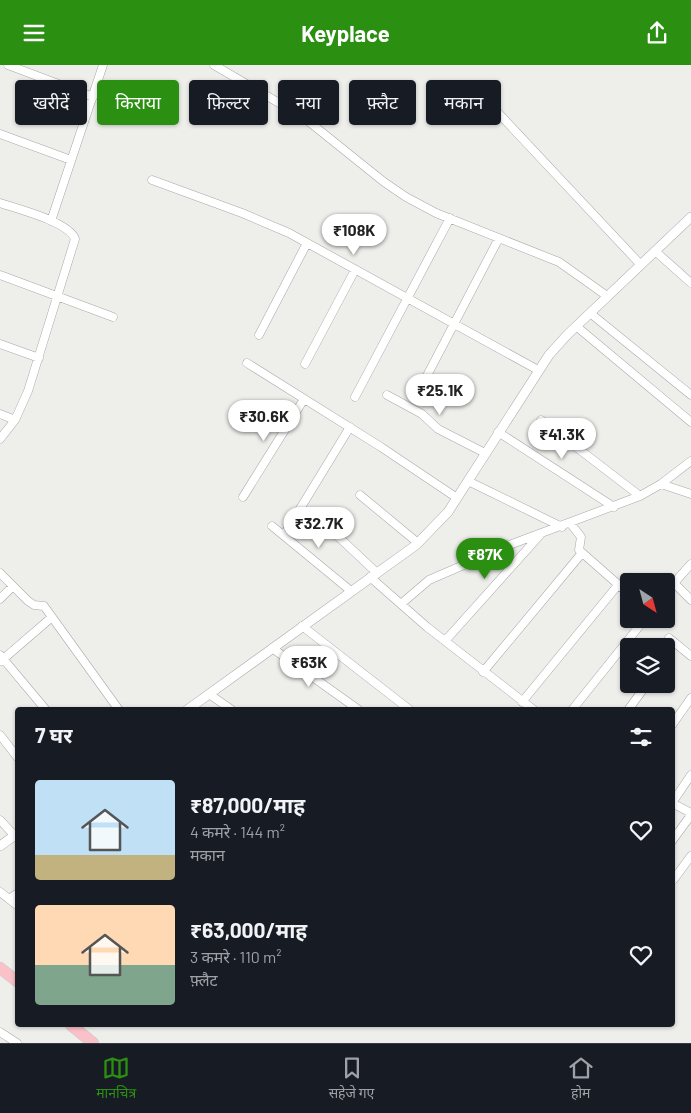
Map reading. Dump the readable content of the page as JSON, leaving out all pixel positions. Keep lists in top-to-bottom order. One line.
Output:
{"north":"bottom right","page":{"header":"Keyplace","chip":["खरीदें","किराया","फ़िल्टर","नया","फ़्लैट","मकान"],"price":["₹108K","₹25.1K","₹30.6K","₹41.3K","₹32.7K","₹87K","₹63K"],"heading":"7 घर","list":[{"name":"₹87,000/माह","note":"4 कमरे · 144 m² · मकान"},{"name":"₹63,000/माह","note":"3 कमरे · 110 m² · फ़्लैट"}],"tabs":["मानचित्र","सहेजे गए","होम"]}}
